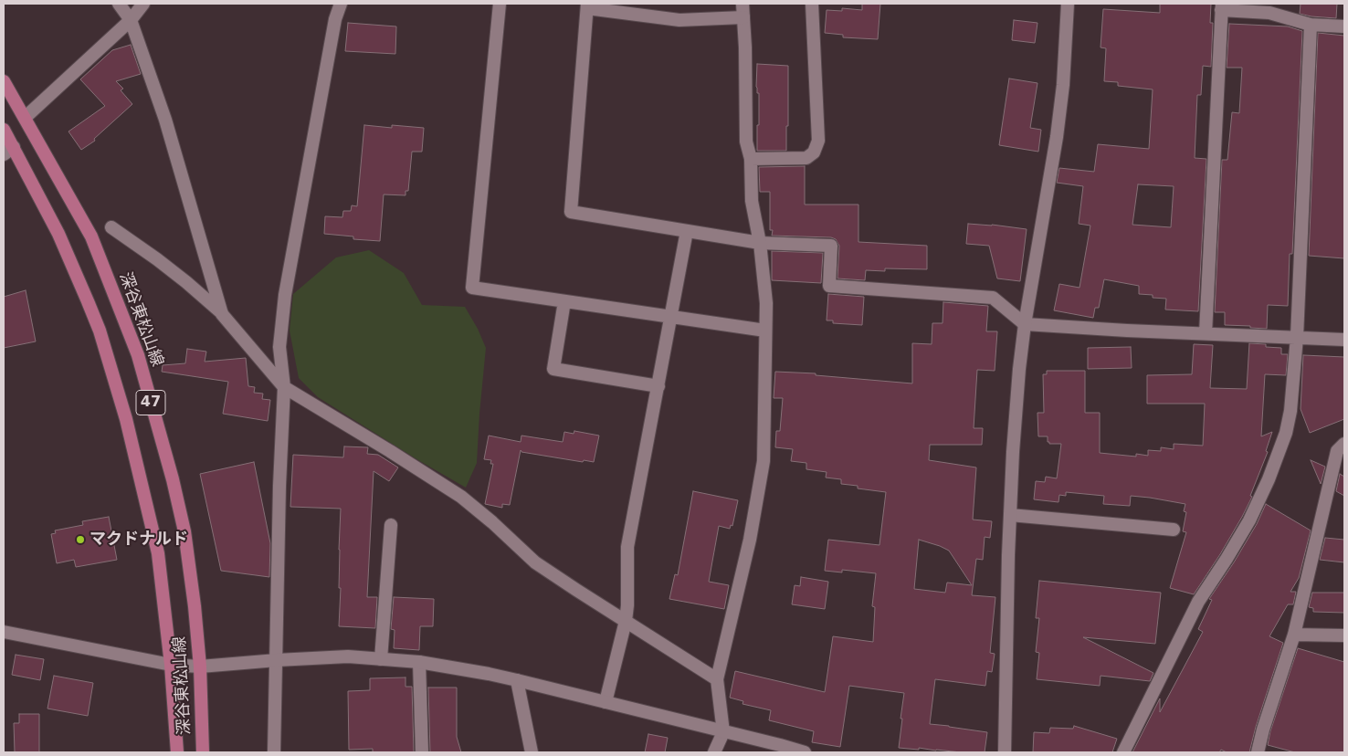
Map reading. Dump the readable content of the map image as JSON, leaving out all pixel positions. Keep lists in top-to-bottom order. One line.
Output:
{"streets":{"main road":["深谷東松山線","47"]},"places":["マクドナルド"]}
